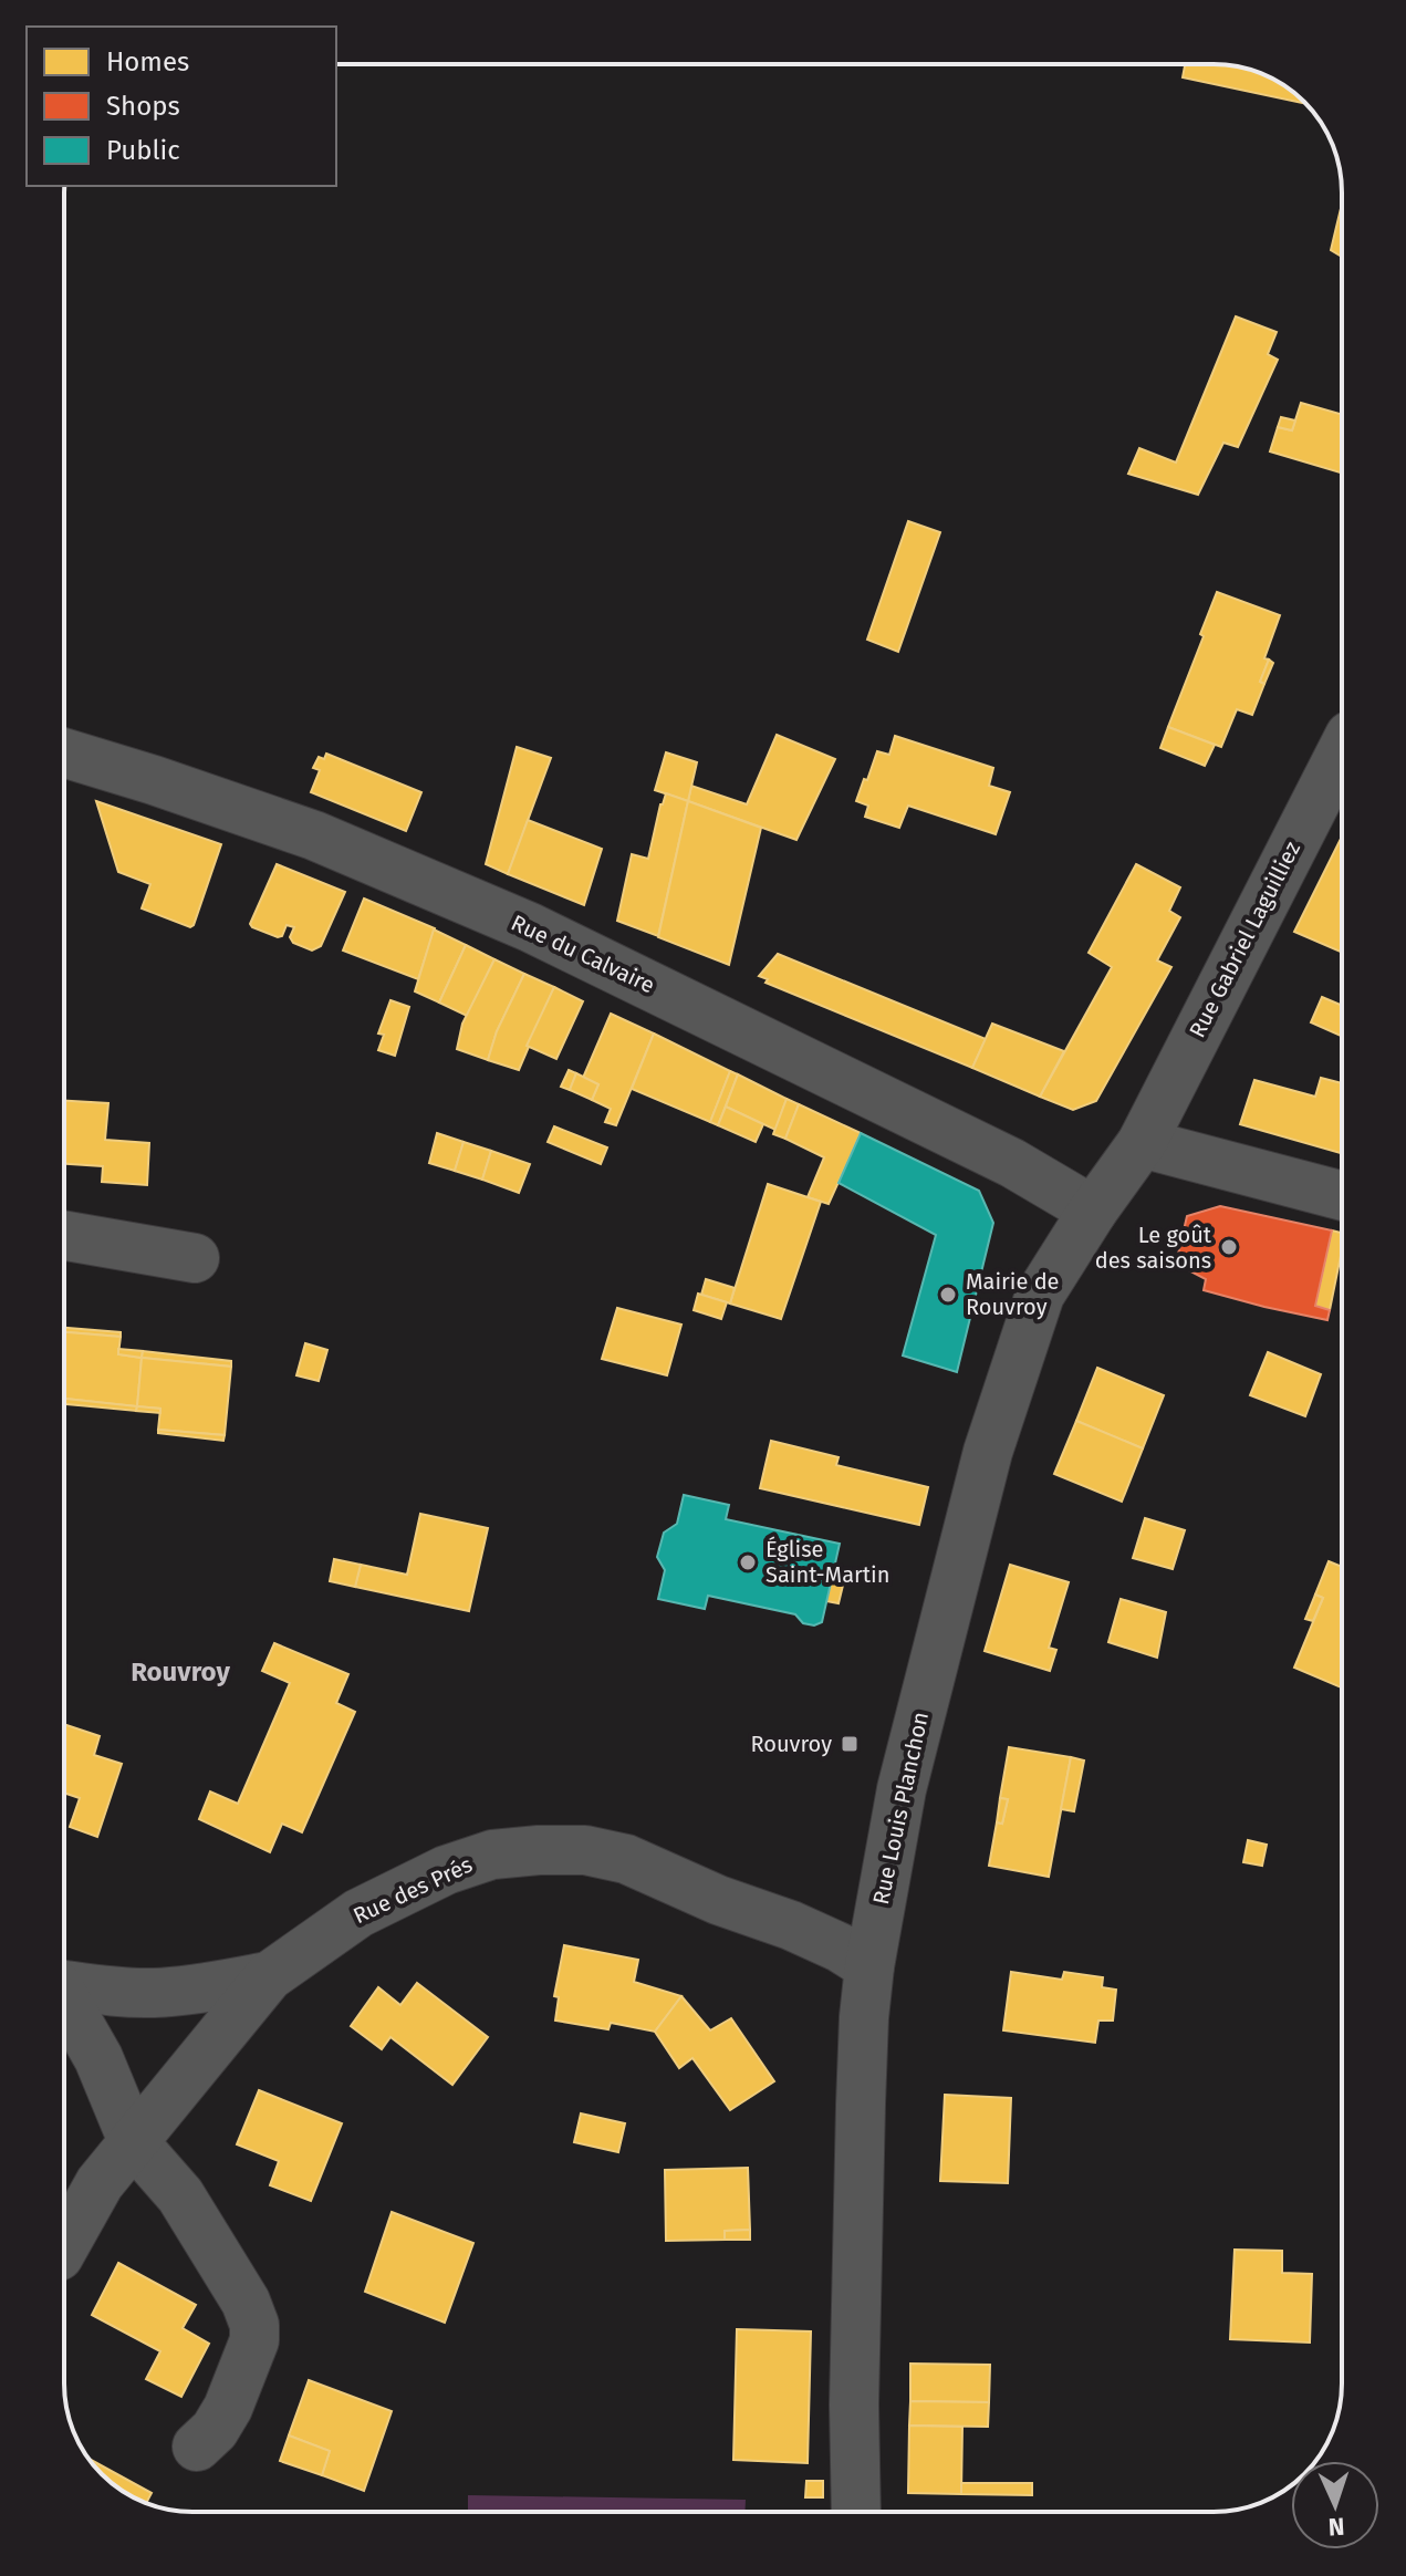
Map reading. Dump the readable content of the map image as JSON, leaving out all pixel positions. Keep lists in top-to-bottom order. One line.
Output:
{"streets":{"street":["Rue Gabriel Laguilliez","Rue du Calvaire","Rue Louis Planchon","Rue des Prés"]},"crossings":[["Rue Gabriel Laguilliez","Rue Louis Planchon"],["Rue du Calvaire","Rue Louis Planchon"],["Rue Louis Planchon","Rue des Prés"]],"districts":["Rouvroy"],"places":{"other":["Le goût des saisons","Mairie de Rouvroy","Église Saint-Martin"],"transit":["Rouvroy"]},"legend":["Homes","Shops","Public"],"north":"bottom"}
